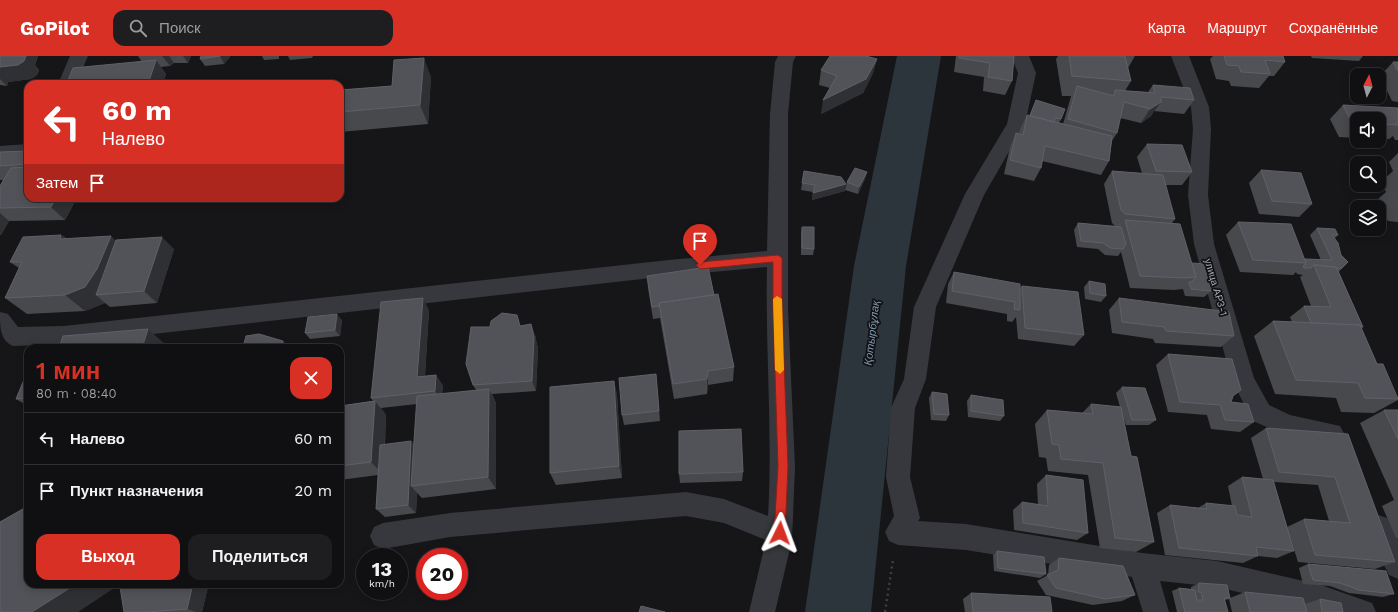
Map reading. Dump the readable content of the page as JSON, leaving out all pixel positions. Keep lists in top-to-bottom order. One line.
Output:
{"streets":{"street":["улица АРЗ-1"]},"water":["Қотырбұлақ"],"north":"top","page":{"header":"GoPilot","search":"Поиск","nav":["Карта","Маршрут","Сохранённые"],"turn":["60 m","Налево"],"then":"Затем","heading":["1 мин","80 m · 08:40"],"list":[{"name":"Налево","value":"60 m"},{"name":"Пункт назначения","value":"20 m"}],"buttons":["Выход","Поделиться"],"speed":"13 km/h","limit":"20"}}
